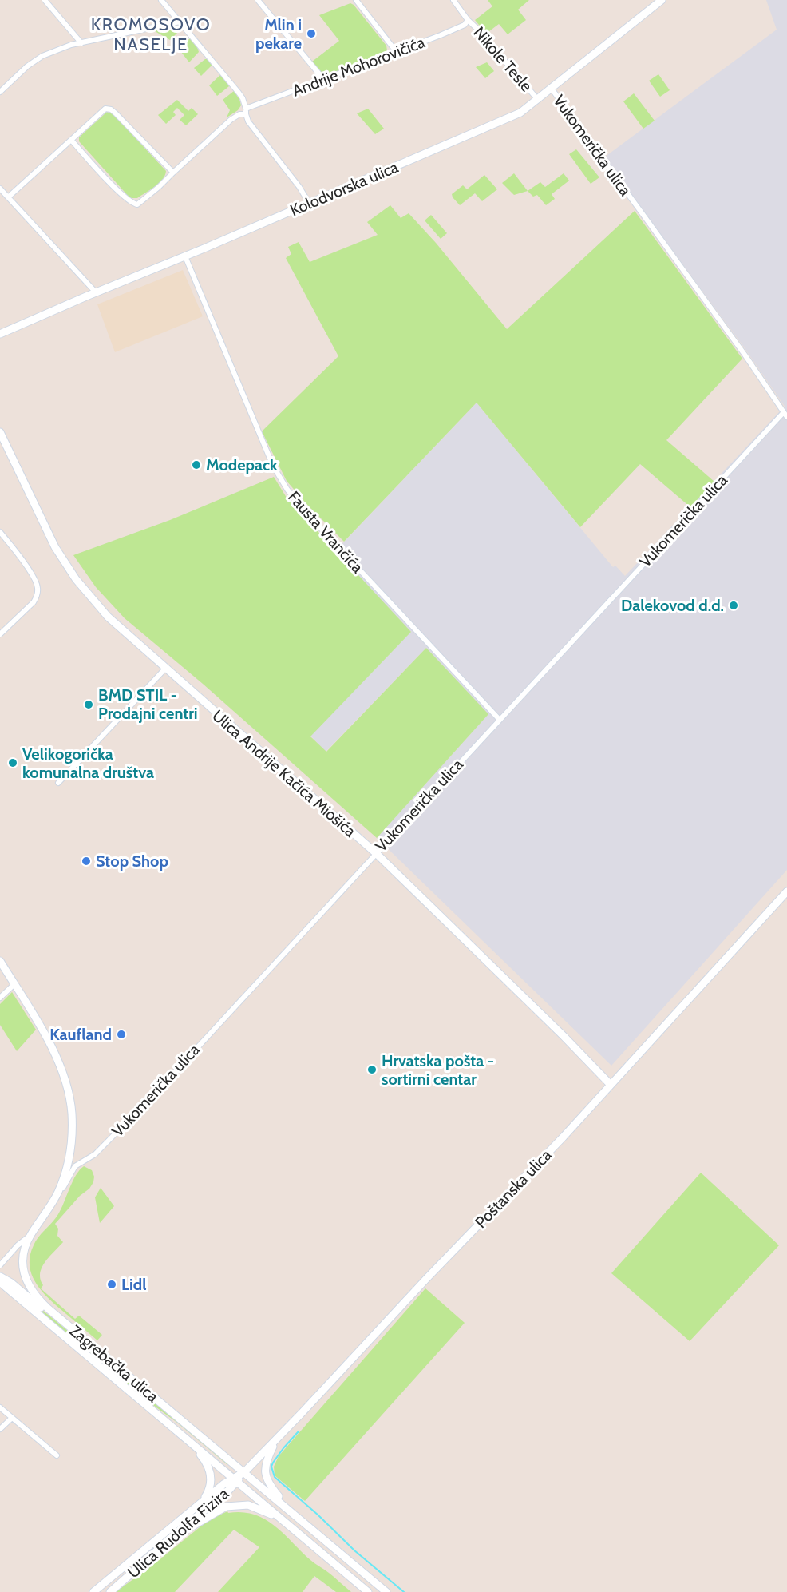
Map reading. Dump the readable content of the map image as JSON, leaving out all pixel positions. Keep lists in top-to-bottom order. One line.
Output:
{"streets":{"main road":["Kolodvorska ulica","Ulica Andrije Kačića Miošića","Poštanska ulica","Zagrebačka ulica","Ulica Rudolfa Fizira"],"street":["Nikole Tesle","Andrije Mohorovičića","Vukomerička ulica","Fausta Vrančića"]},"crossings":[["Nikole Tesle","Andrije Mohorovičića"],["Nikole Tesle","Kolodvorska ulica"],["Vukomerička ulica","Kolodvorska ulica"],["Vukomerička ulica","Fausta Vrančića"],["Vukomerička ulica","Ulica Andrije Kačića Miošića"],["Vukomerička ulica","Zagrebačka ulica"],["Kolodvorska ulica","Fausta Vrančića"],["Ulica Andrije Kačića Miošića","Poštanska ulica"],["Poštanska ulica","Zagrebačka ulica"],["Poštanska ulica","Ulica Rudolfa Fizira"],["Zagrebačka ulica","Ulica Rudolfa Fizira"]],"districts":["KROMOSOVO NASELJE"],"places":["Mlin i pekare","Modepack","Dalekovod d.d.","BMD STIL - Prodajni centri","Velikogorička komunalna društva","Stop Shop","Kaufland","Hrvatska pošta - sortirni centar","Lidl"]}
